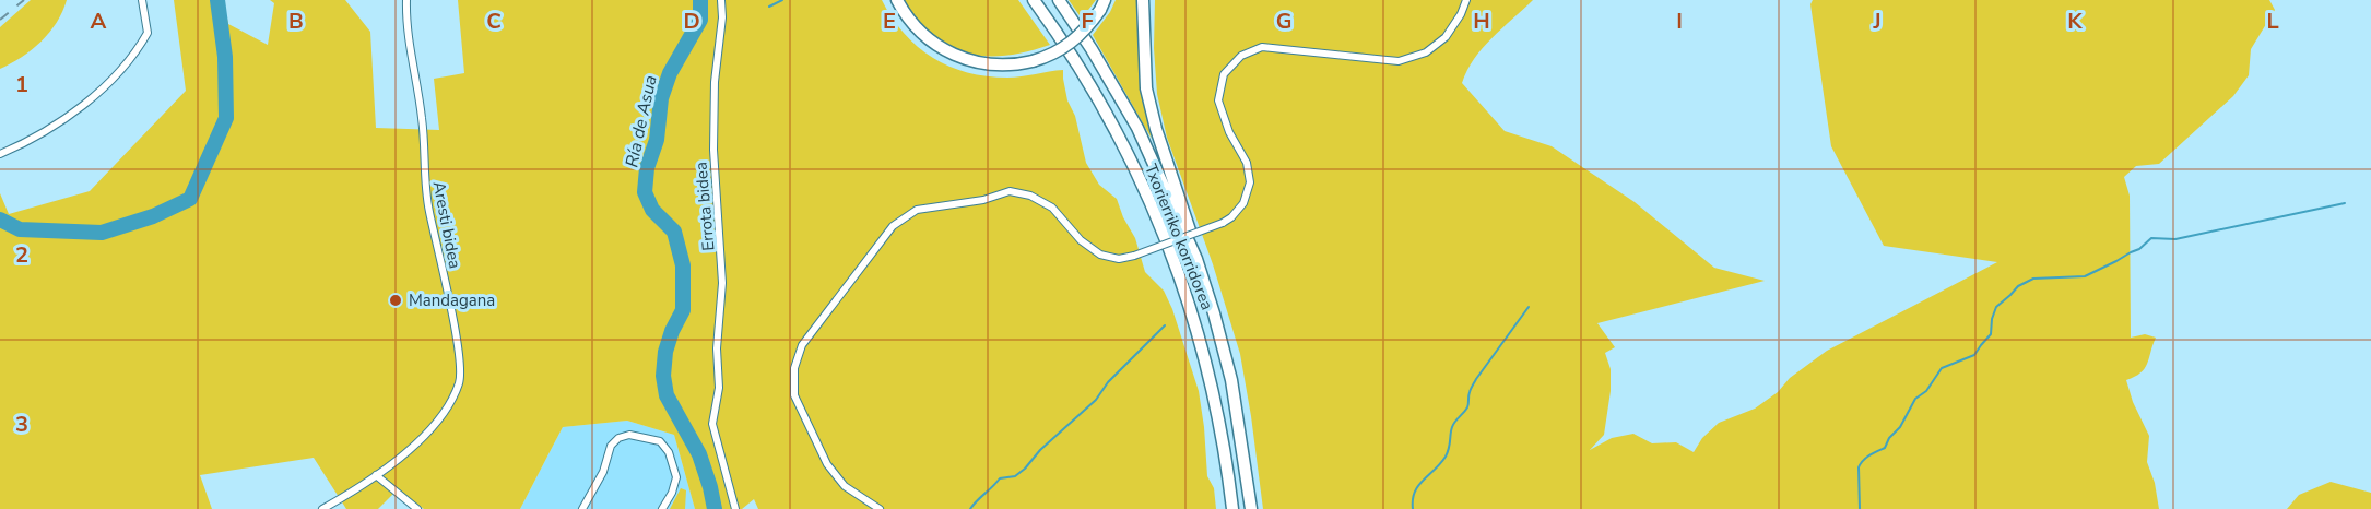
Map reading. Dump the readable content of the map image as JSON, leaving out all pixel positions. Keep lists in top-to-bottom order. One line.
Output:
{"streets":{"highway":["Txorierriko korridorea"],"street":["Errota bidea","Aresti bidea"]},"water":["Ría de Asua"],"places":["Mandagana"],"grid":{"columns":["A","B","C","D","E","F","G","H","I","J","K","L"],"rows":["1","2","3"]}}
